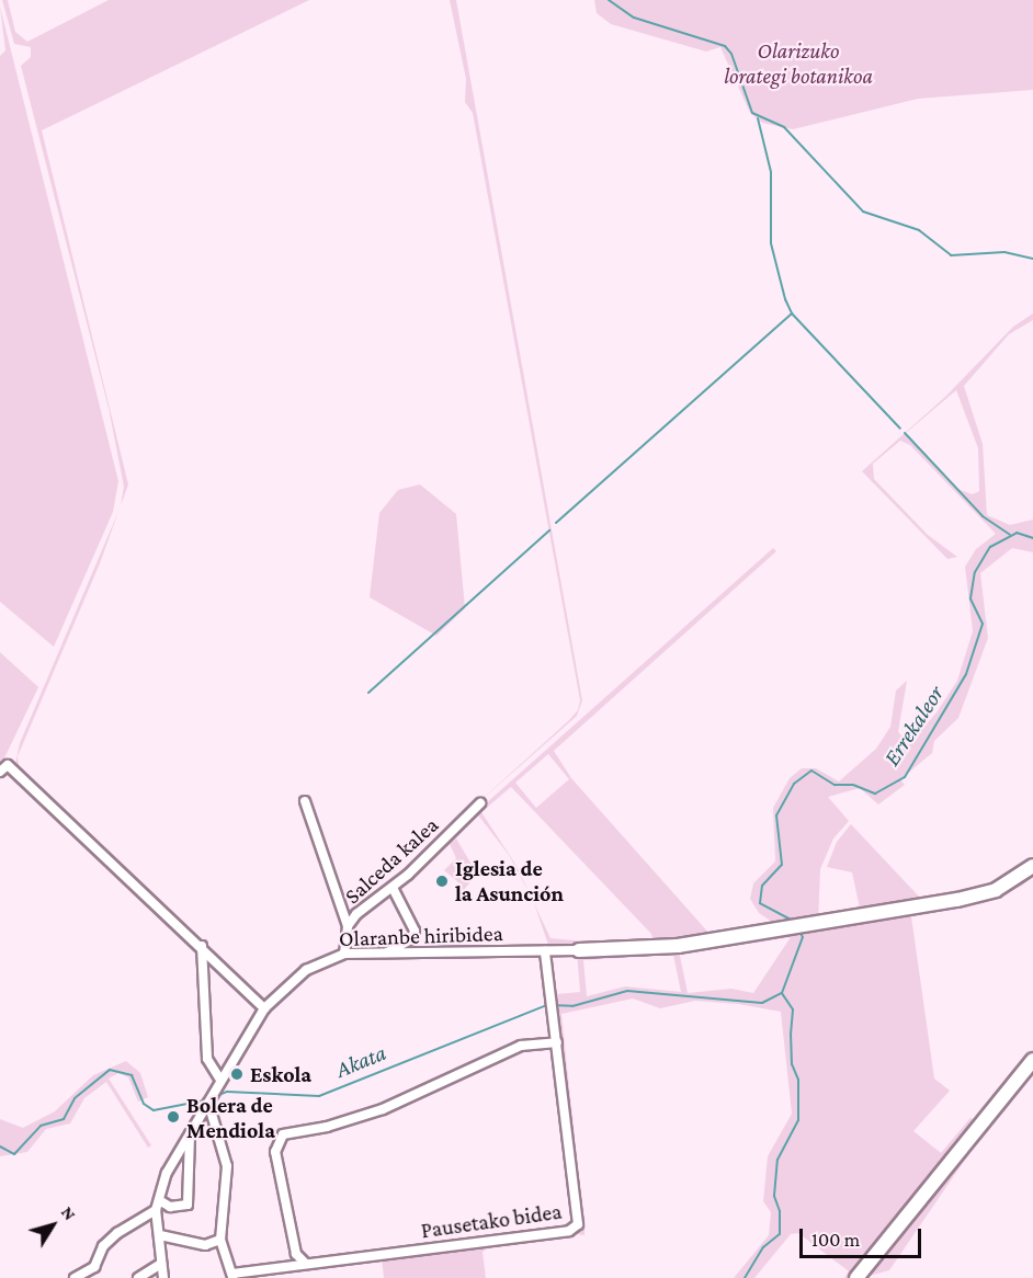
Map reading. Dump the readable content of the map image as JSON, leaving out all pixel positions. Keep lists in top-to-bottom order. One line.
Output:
{"streets":{"street":["Salceda kalea","Olaranbe hiribidea","Pausetako bidea"]},"crossings":[["Salceda kalea","Olaranbe hiribidea"],["Olaranbe hiribidea","Pausetako bidea"]],"water":["Errekaleor","Akata"],"parks":["Olarizuko lorategi botanikoa"],"places":["Iglesia de la Asunción","Eskola","Bolera de Mendiola"],"scale_bar":"100 m","north":"top right"}
